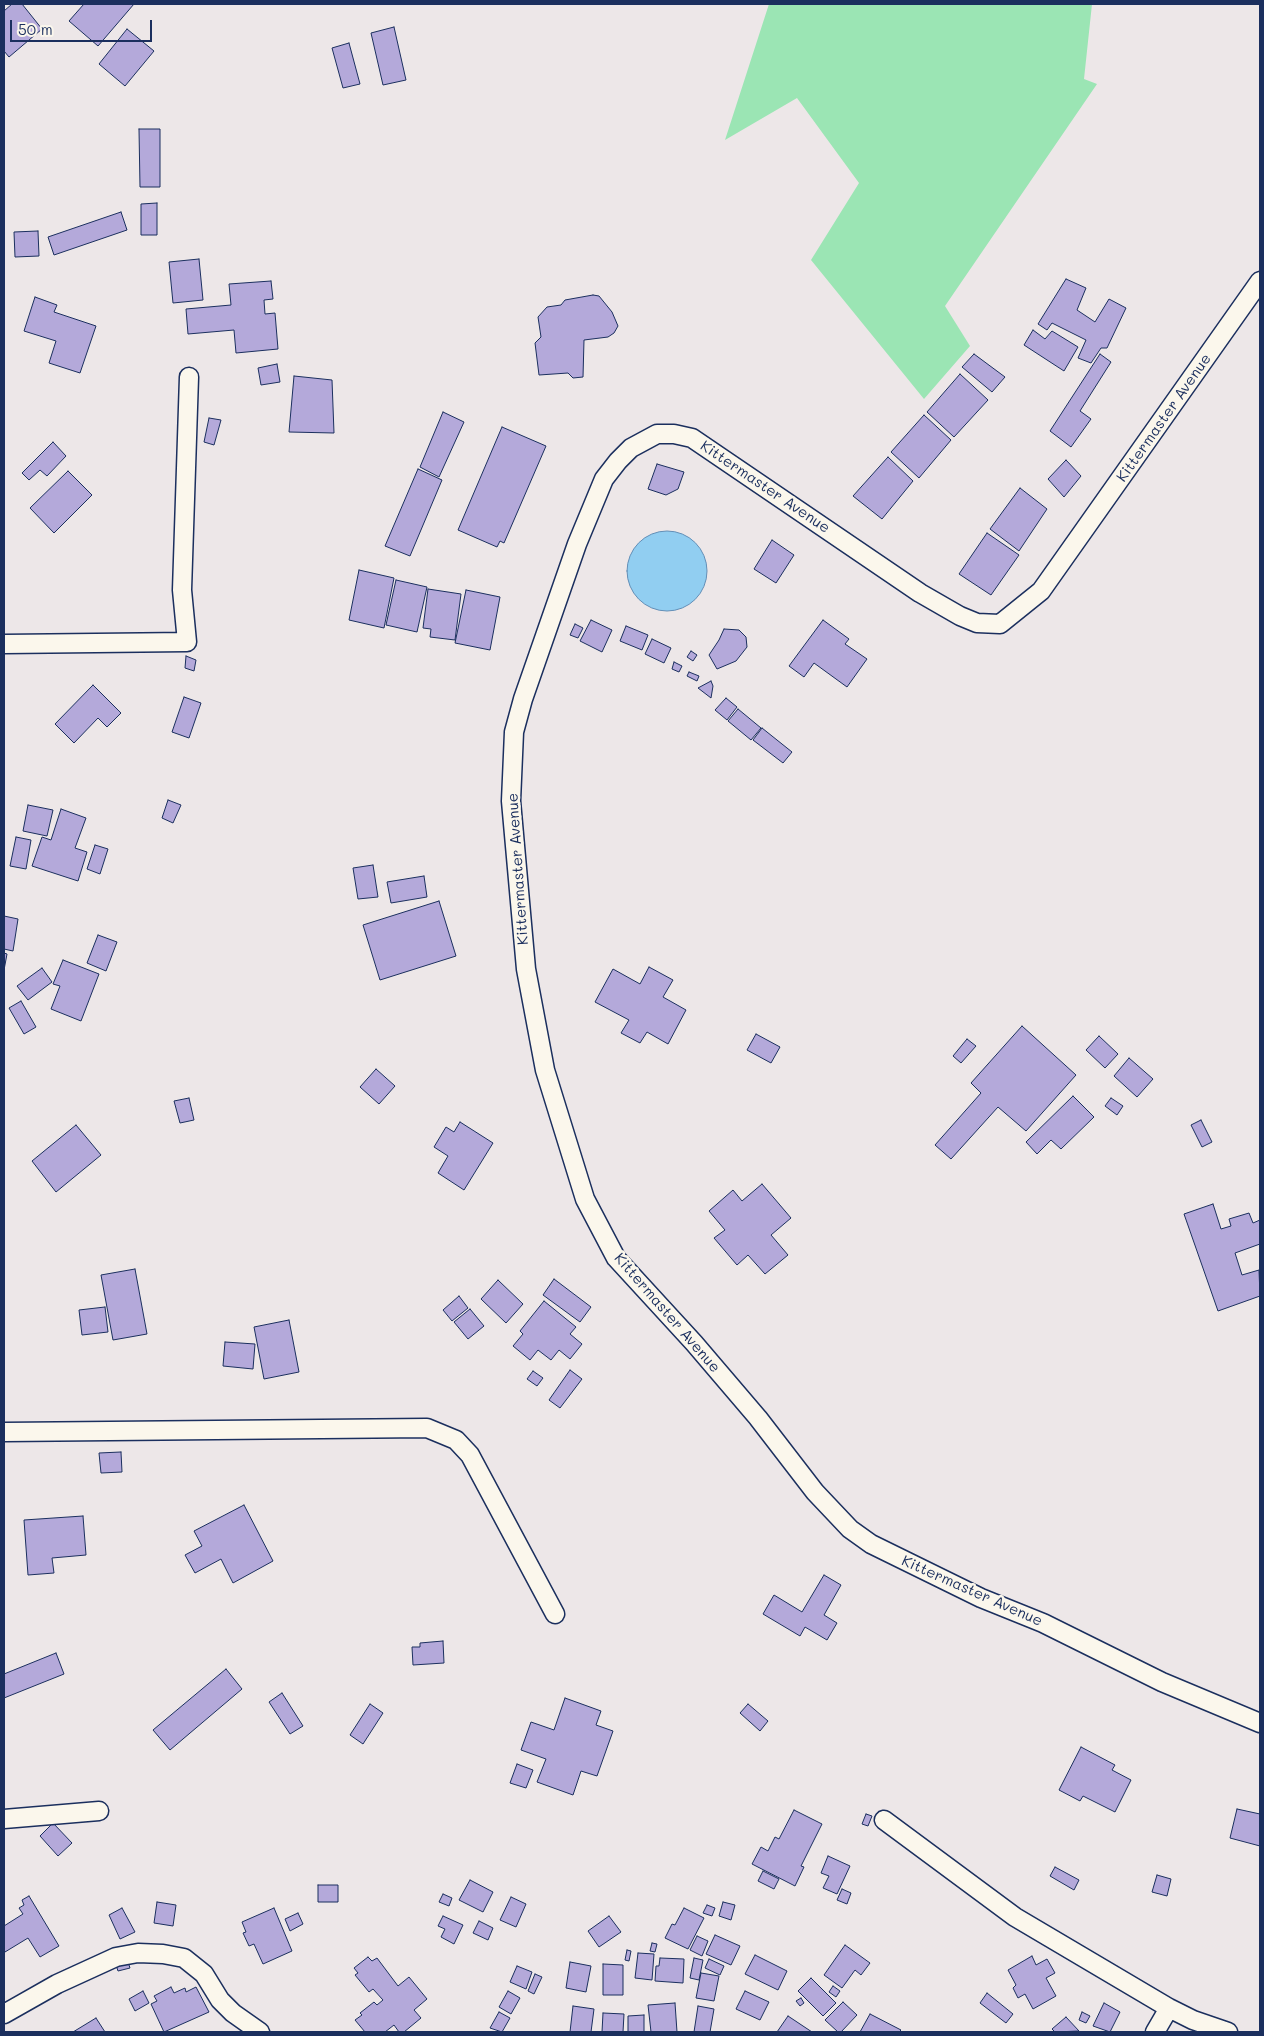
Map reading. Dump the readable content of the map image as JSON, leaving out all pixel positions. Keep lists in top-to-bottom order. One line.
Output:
{"streets":{"street":["Kittermaster Avenue"]},"scale_bar":"50 m"}
